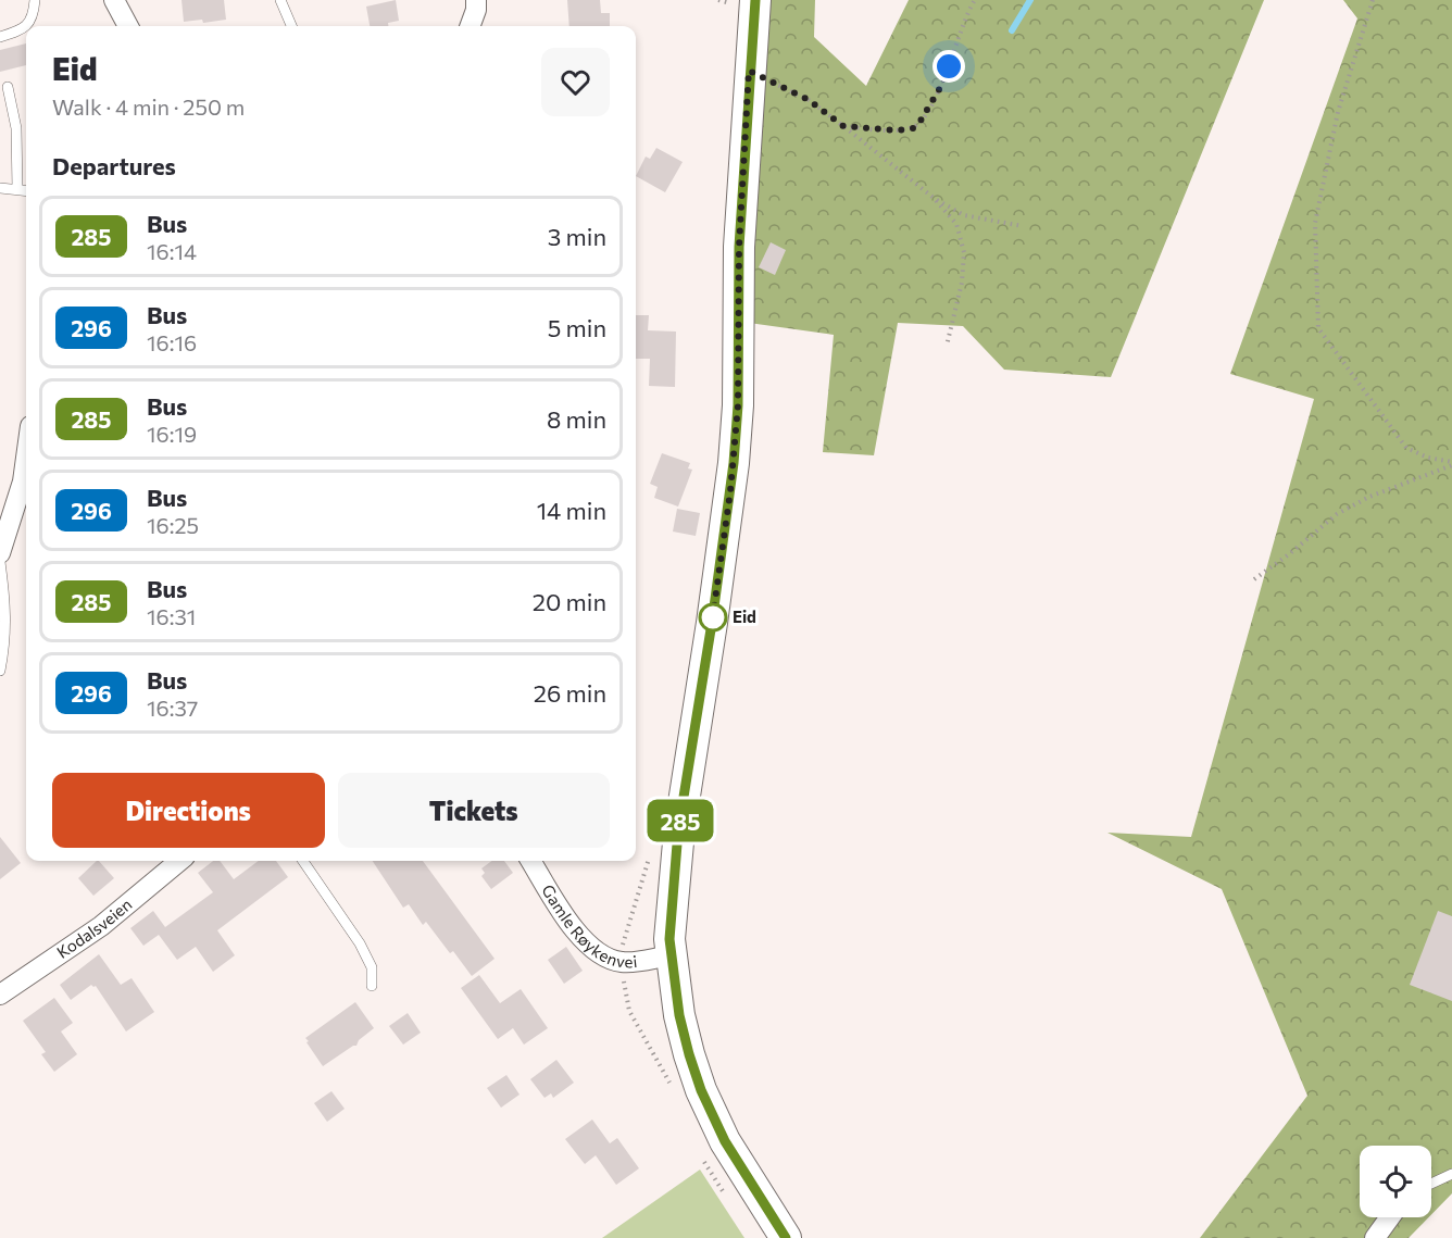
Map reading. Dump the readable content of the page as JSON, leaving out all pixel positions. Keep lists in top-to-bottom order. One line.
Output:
{"streets":{"street":["Gamle Røykenvei","Kodalsveien"]},"places":["Eid"],"lines":["bus line 285"],"page":{"on_map":"285","heading":[["Eid","Walk · 4 min · 250 m"],"Departures"],"list":[{"mark":"285","name":"Bus","note":"16:14","value":"3 min"},{"mark":"296","name":"Bus","note":"16:16","value":"5 min"},{"mark":"285","name":"Bus","note":"16:19","value":"8 min"},{"mark":"296","name":"Bus","note":"16:25","value":"14 min"},{"mark":"285","name":"Bus","note":"16:31","value":"20 min"},{"mark":"296","name":"Bus","note":"16:37","value":"26 min"}],"buttons":["Directions","Tickets"]}}
